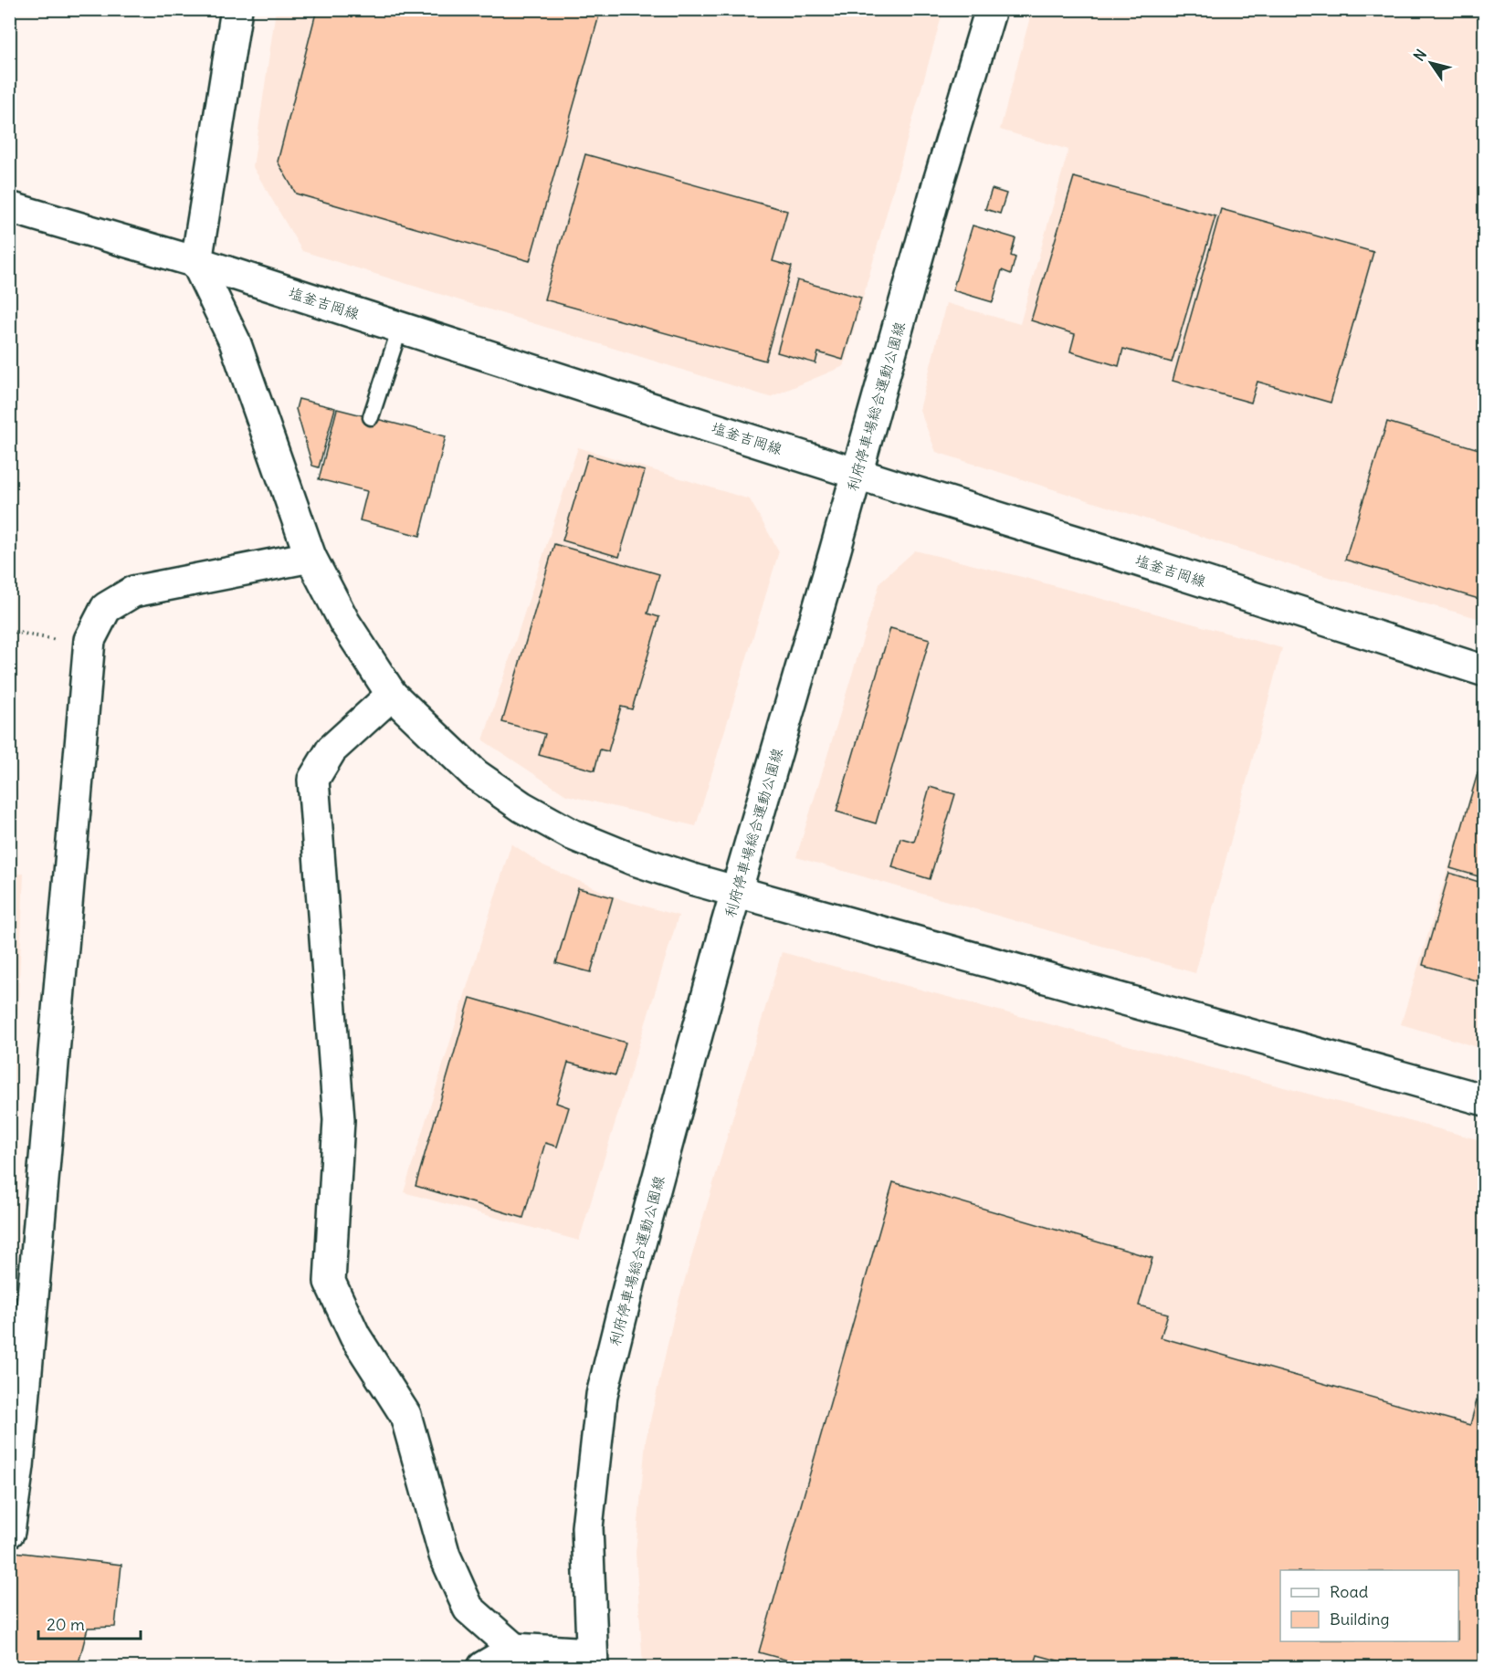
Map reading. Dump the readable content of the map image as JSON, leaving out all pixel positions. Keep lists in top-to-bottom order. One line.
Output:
{"streets":{"street":["塩釜吉岡線","利府停車場総合運動公園線"]},"crossings":[["塩釜吉岡線","利府停車場総合運動公園線"]],"legend":["Road","Building"],"scale_bar":"20 m","north":"top left"}
